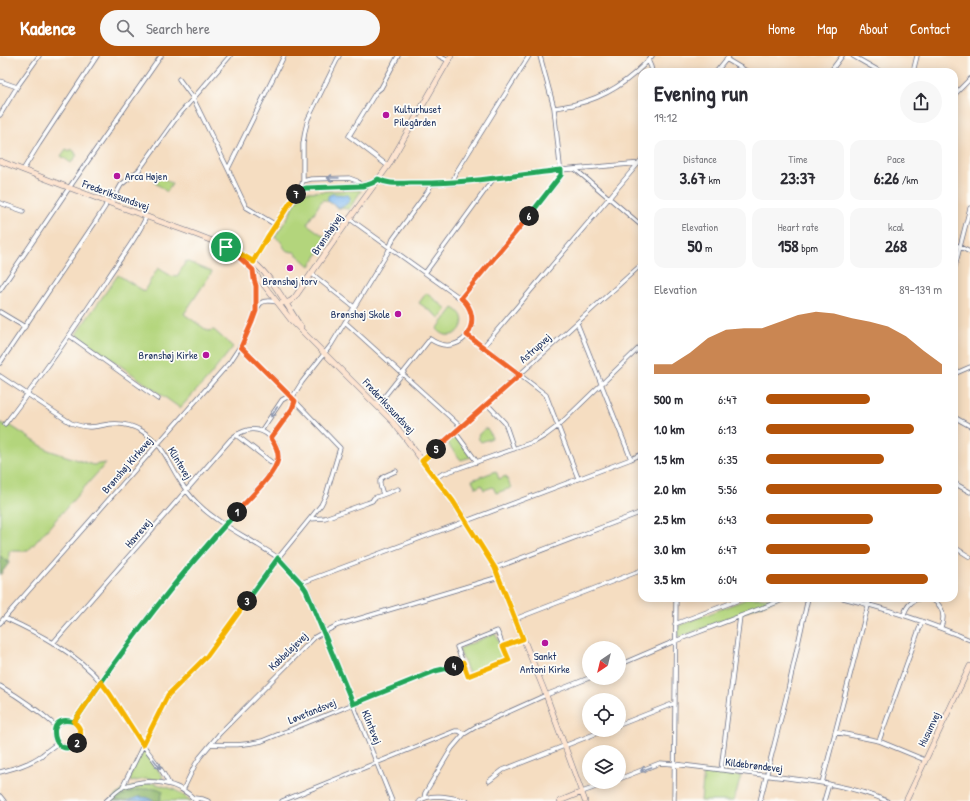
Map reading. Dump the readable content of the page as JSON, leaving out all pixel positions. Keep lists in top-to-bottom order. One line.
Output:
{"streets":{"main road":["Frederikssundsvej","Brønshøjvej","Husumvej"],"street":["Astrupvej","Klintevej","Brønshøj Kirkevej","Havrevej","Kabbelejevej","Løvetandsvej","Kildebrøndevej"]},"crossings":[["Frederikssundsvej","Brønshøjvej"],["Frederikssundsvej","Astrupvej"],["Frederikssundsvej","Brønshøj Kirkevej"],["Frederikssundsvej","Kabbelejevej"],["Klintevej","Brønshøj Kirkevej"],["Klintevej","Havrevej"],["Klintevej","Kabbelejevej"],["Klintevej","Løvetandsvej"],["Kabbelejevej","Løvetandsvej"]],"places":["Kulturhuset Pilegården","Arca Højen","Brønshøj torv","Brønshøj Skole","Brønshøj Kirke","Sankt Antoni Kirke"],"north":"bottom left","page":{"header":"Kadence","search":"Search here","nav":["Home","Map","About","Contact"],"heading":["Evening run","19:12"],"stats":[["Distance","3.67 km"],["Time","23:37"],["Pace","6:26 /km"],["Elevation","50 m"],["Heart rate","158 bpm"],["kcal","268"]],"pins":["7","6","5","1","3","4","2"],"chart":["Elevation","89–139 m"],"list":[{"name":"500 m","note":"6:47"},{"name":"1.0 km","note":"6:13"},{"name":"1.5 km","note":"6:35"},{"name":"2.0 km","note":"5:56"},{"name":"2.5 km","note":"6:43"},{"name":"3.0 km","note":"6:47"},{"name":"3.5 km","note":"6:04"}]}}
